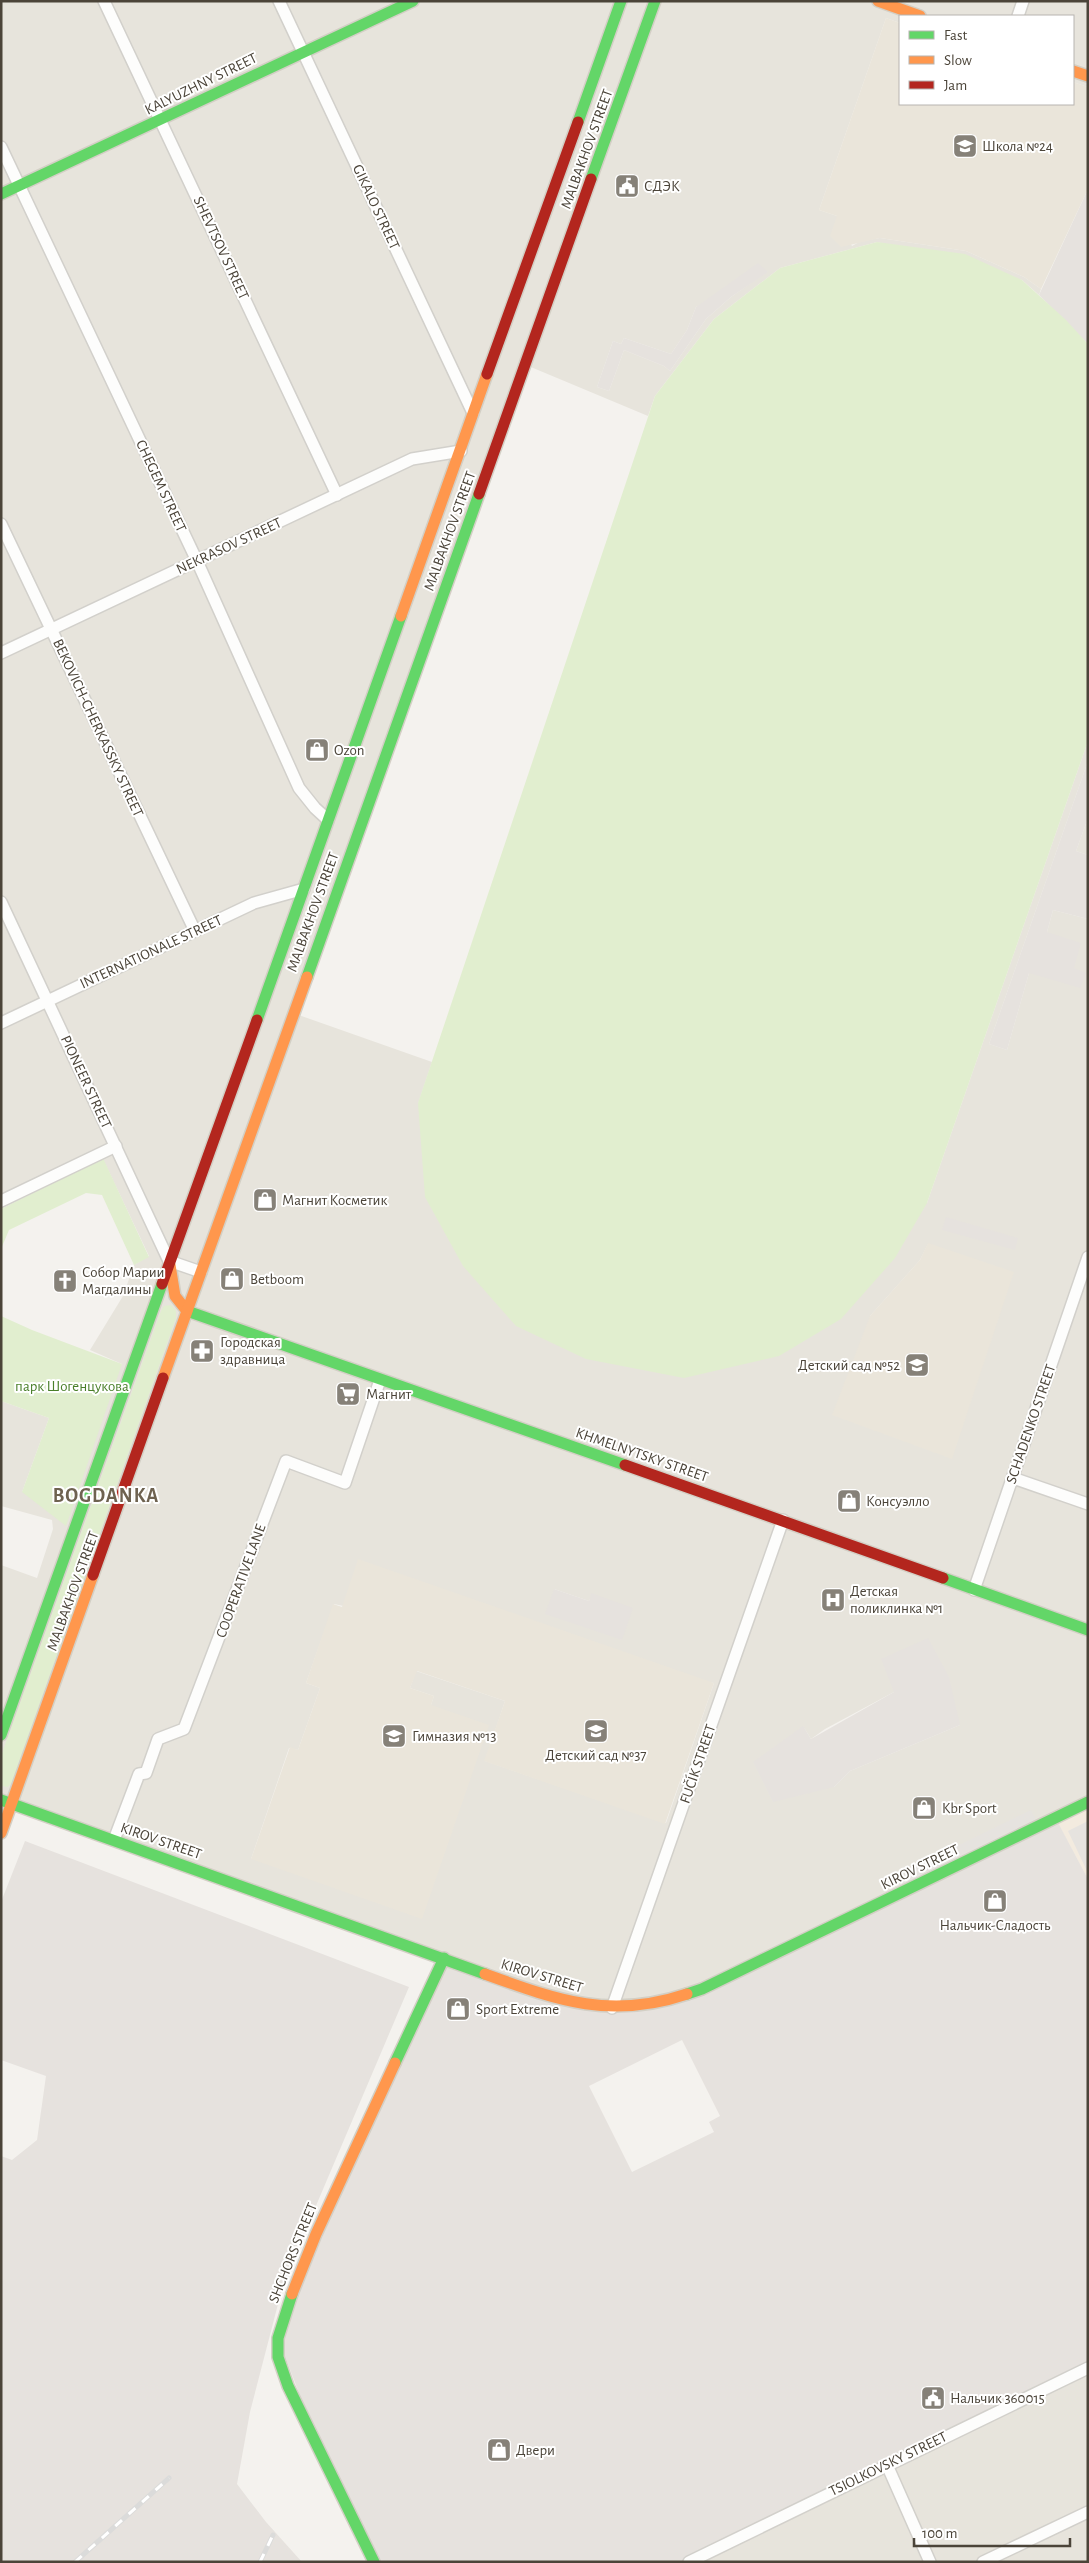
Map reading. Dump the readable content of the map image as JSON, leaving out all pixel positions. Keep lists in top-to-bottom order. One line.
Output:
{"streets":{"main road":["KALYUZHNY STREET","MALBAKHOV STREET","KHMELNYTSKY STREET","KIROV STREET","SHCHORS STREET"],"street":["GIKALO STREET","SHEVTSOV STREET","CHEGEM STREET","NEKRASOV STREET","BEKOVICH-CHERKASSKY STREET","INTERNATIONALE STREET","PIONEER STREET","SCHADENKO STREET","COOPERATIVE LANE","FUČÍK STREET","TSIOLKOVSKY STREET"]},"crossings":[["KALYUZHNY STREET","GIKALO STREET"],["KALYUZHNY STREET","SHEVTSOV STREET"],["KALYUZHNY STREET","CHEGEM STREET"],["MALBAKHOV STREET","GIKALO STREET"],["MALBAKHOV STREET","CHEGEM STREET"],["MALBAKHOV STREET","NEKRASOV STREET"],["MALBAKHOV STREET","INTERNATIONALE STREET"],["MALBAKHOV STREET","PIONEER STREET"],["MALBAKHOV STREET","KHMELNYTSKY STREET"],["MALBAKHOV STREET","KIROV STREET"],["SHEVTSOV STREET","NEKRASOV STREET"],["CHEGEM STREET","NEKRASOV STREET"],["NEKRASOV STREET","BEKOVICH-CHERKASSKY STREET"],["BEKOVICH-CHERKASSKY STREET","INTERNATIONALE STREET"],["INTERNATIONALE STREET","PIONEER STREET"],["SCHADENKO STREET","KHMELNYTSKY STREET"],["KHMELNYTSKY STREET","COOPERATIVE LANE"],["KHMELNYTSKY STREET","FUČÍK STREET"],["COOPERATIVE LANE","KIROV STREET"],["FUČÍK STREET","KIROV STREET"],["KIROV STREET","SHCHORS STREET"]],"districts":["BOGDANKA"],"parks":["парк Шогенцукова"],"places":{"school or university":["Школа №24","Детский сад №52","Детский сад №37","Гимназия №13"],"public building":["СДЭК","Нальчик 360015"],"shop":["Ozon","Магнит Косметик","Betboom","Консуэлло","Kbr Sport","Нальчик-Сладость","Sport Extreme","Двери"],"church":["Собор Марии Магдалины"],"pharmacy":["Городская здравница"],"supermarket":["Магнит"],"hospital":["Детская поликлинка №1"]},"legend":["Fast","Slow","Jam"],"scale_bar":"100 m"}
